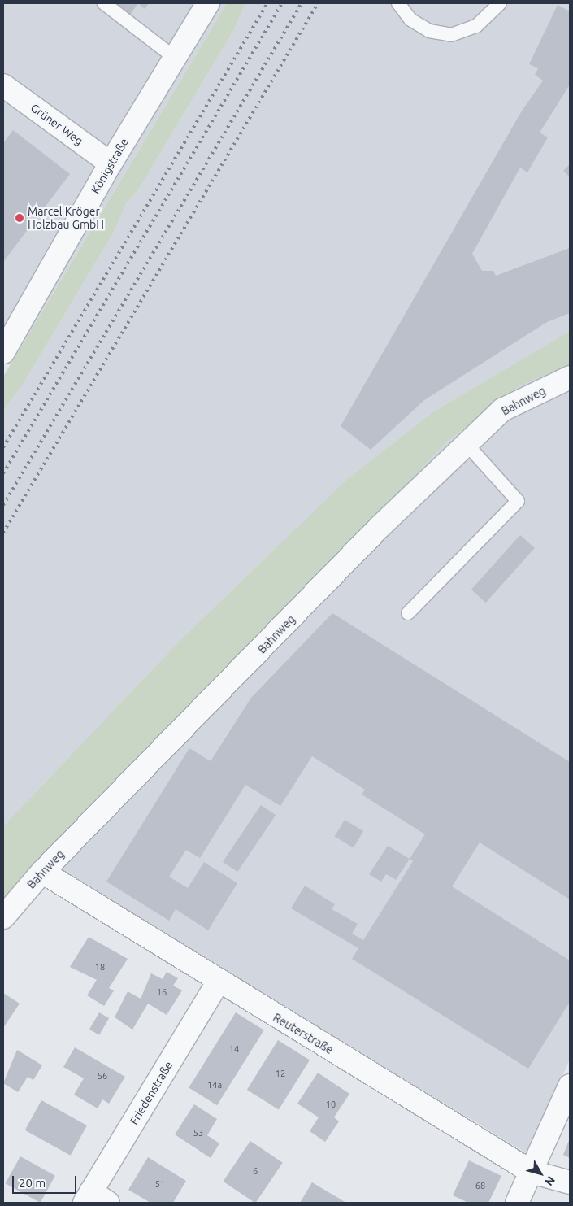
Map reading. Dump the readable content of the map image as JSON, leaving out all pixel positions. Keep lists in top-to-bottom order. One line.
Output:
{"streets":{"street":["Grüner Weg","Königstraße","Bahnweg","Reuterstraße","Friedenstraße"]},"crossings":[["Grüner Weg","Königstraße"],["Bahnweg","Reuterstraße"],["Reuterstraße","Friedenstraße"]],"places":["Marcel Kröger Holzbau GmbH"],"house_numbers":["18","16","14","12","56","14a","10","53","6","51","68"],"scale_bar":"20 m","north":"bottom right"}
